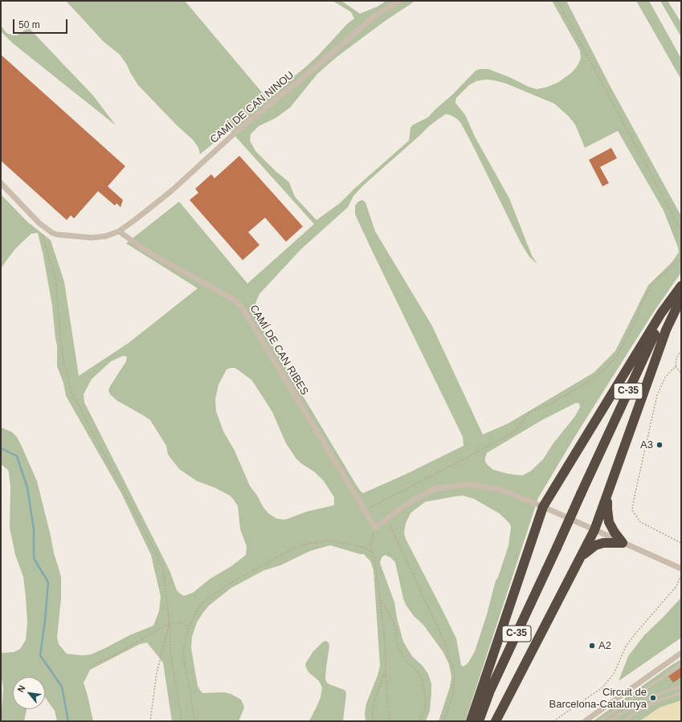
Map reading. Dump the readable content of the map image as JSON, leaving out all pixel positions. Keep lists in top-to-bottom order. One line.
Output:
{"streets":{"highway":["C-35"],"street":["CAMÍ DE CAN NINOU","CAMÍ DE CAN RIBES"]},"crossings":[["CAMÍ DE CAN NINOU","CAMÍ DE CAN RIBES"]],"places":["A3","A2","Circuit de Barcelona-Catalunya"],"scale_bar":"50 m","north":"top left"}
